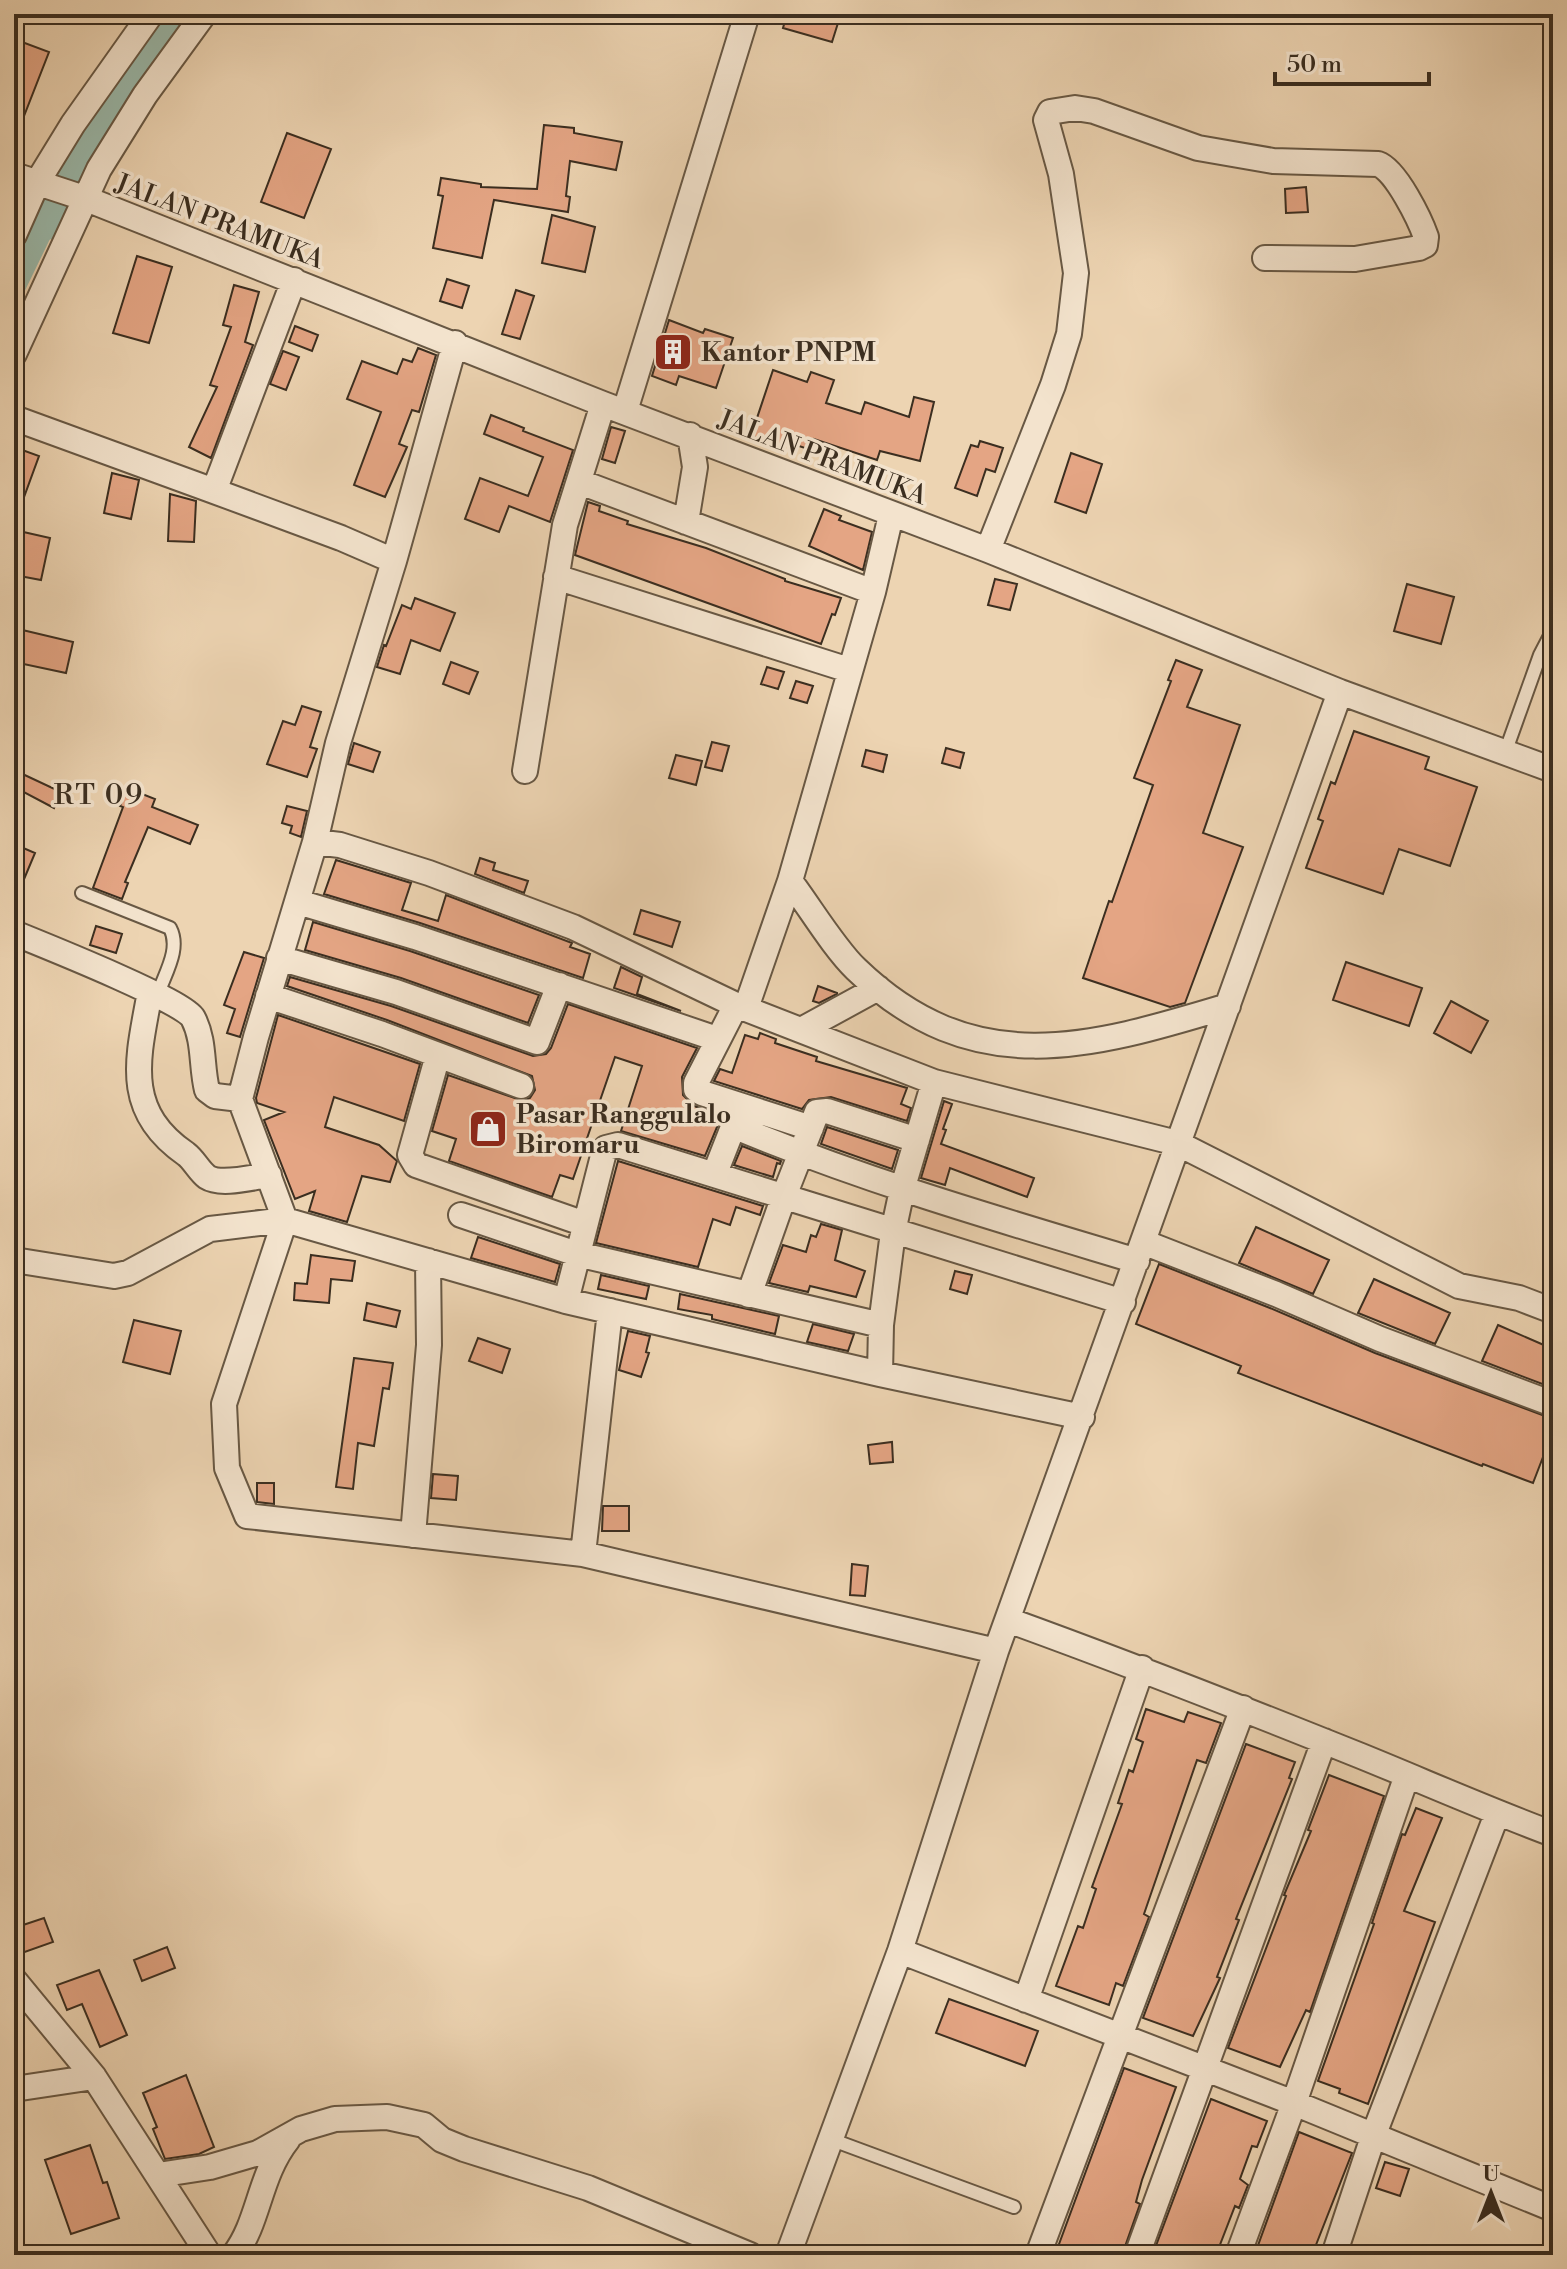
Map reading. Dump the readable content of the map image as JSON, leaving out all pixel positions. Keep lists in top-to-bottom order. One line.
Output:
{"streets":{"street":["JALAN PRAMUKA"]},"districts":["RT 09"],"places":{"building":["Kantor PNPM"],"shop":["Pasar Ranggulalo Biromaru"]},"scale_bar":"50 m","north":"top"}
